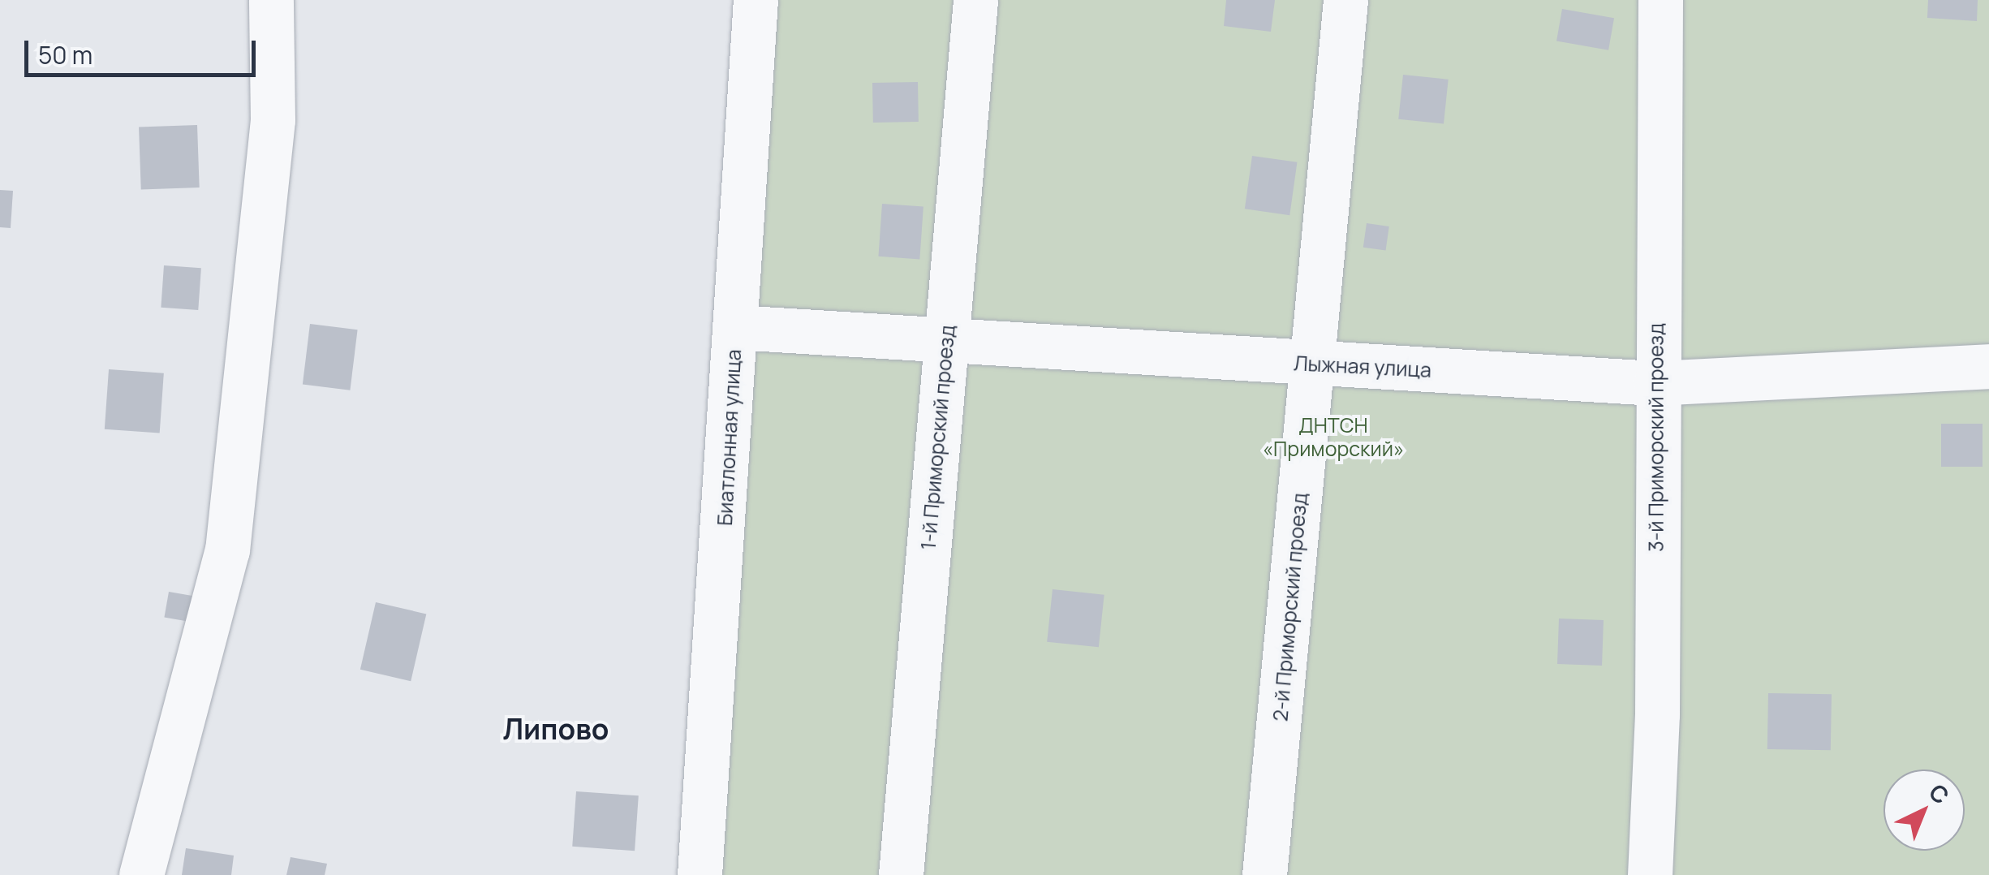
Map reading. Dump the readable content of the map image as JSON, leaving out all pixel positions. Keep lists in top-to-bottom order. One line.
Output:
{"streets":{"street":["Лыжная улица","Биатлонная улица","1-й Приморский проезд","3-й Приморский проезд","2-й Приморский проезд"]},"crossings":[["Лыжная улица","Биатлонная улица"],["Лыжная улица","1-й Приморский проезд"],["Лыжная улица","3-й Приморский проезд"],["Лыжная улица","2-й Приморский проезд"]],"districts":["Липово"],"parks":["ДНТСН «Приморский»"],"scale_bar":"50 m","north":"top right"}
